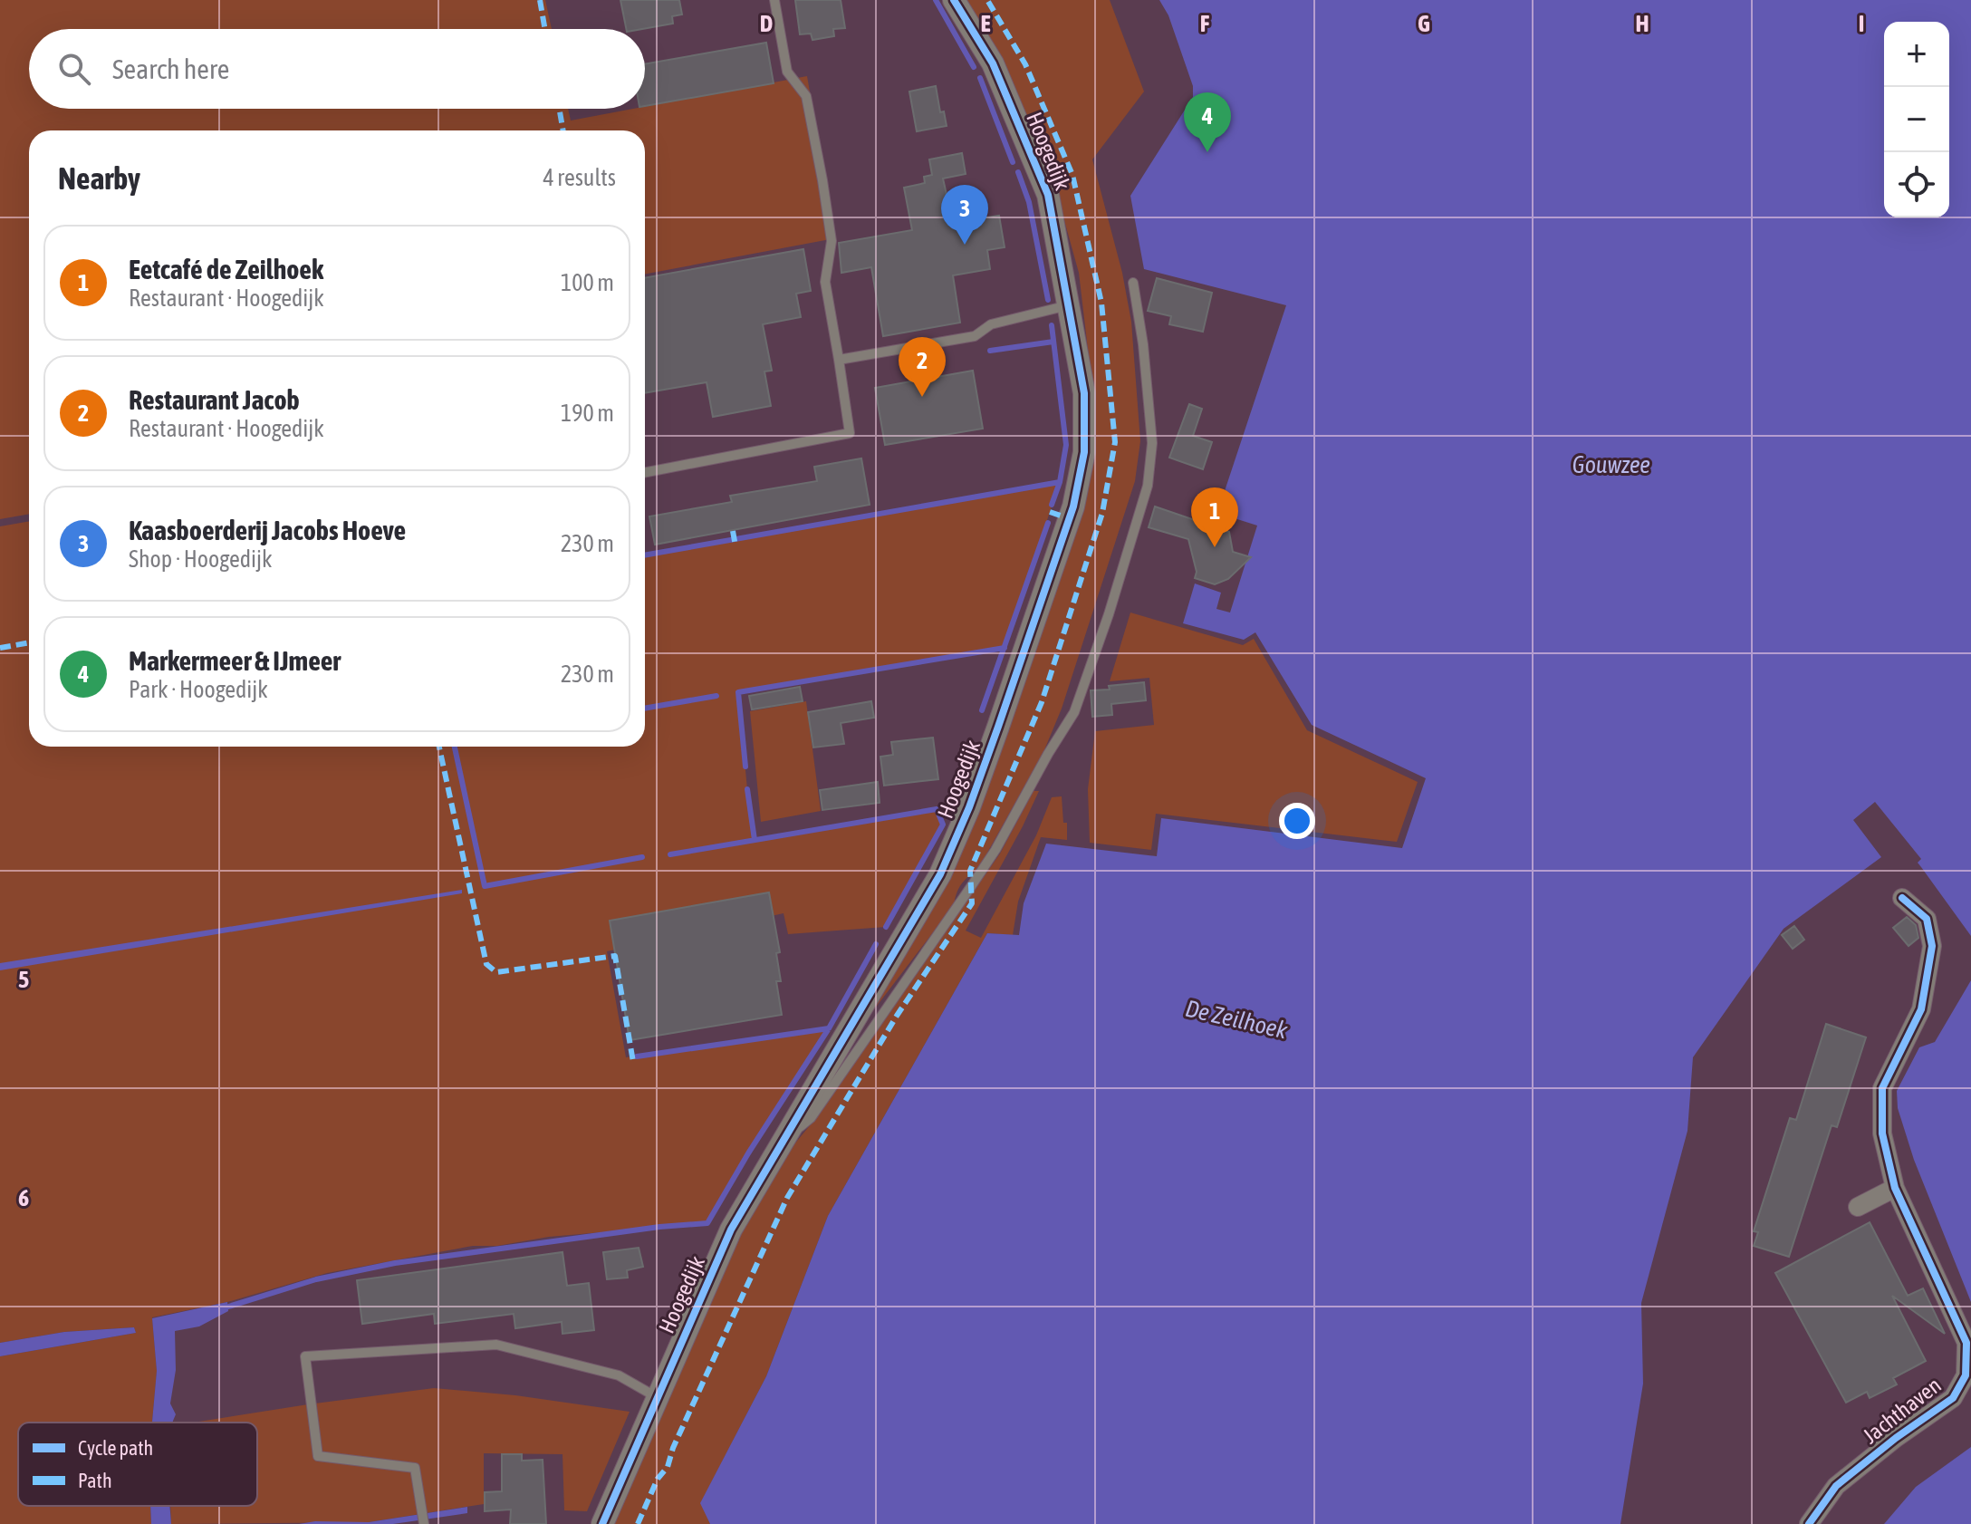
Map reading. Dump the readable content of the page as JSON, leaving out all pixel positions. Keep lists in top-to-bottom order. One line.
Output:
{"streets":{"street":["Hoogedijk","Jachthaven"]},"water":["Gouwzee","De Zeilhoek"],"legend":["Cycle path","Path"],"page":{"map_buttons":["+","−"],"search":"Search here","pins":["4","3","2","1"],"heading":["Nearby","4 results"],"list":[{"mark":"1","name":"Eetcafé de Zeilhoek","note":"Restaurant · Hoogedijk","value":"100 m"},{"mark":"2","name":"Restaurant Jacob","note":"Restaurant · Hoogedijk","value":"190 m"},{"mark":"3","name":"Kaasboerderij Jacobs Hoeve","note":"Shop · Hoogedijk","value":"230 m"},{"mark":"4","name":"Markermeer & IJmeer","note":"Park · Hoogedijk","value":"230 m"}]},"grid":{"columns":["D","E","F","G","H","I"],"rows":["5","6"]}}
